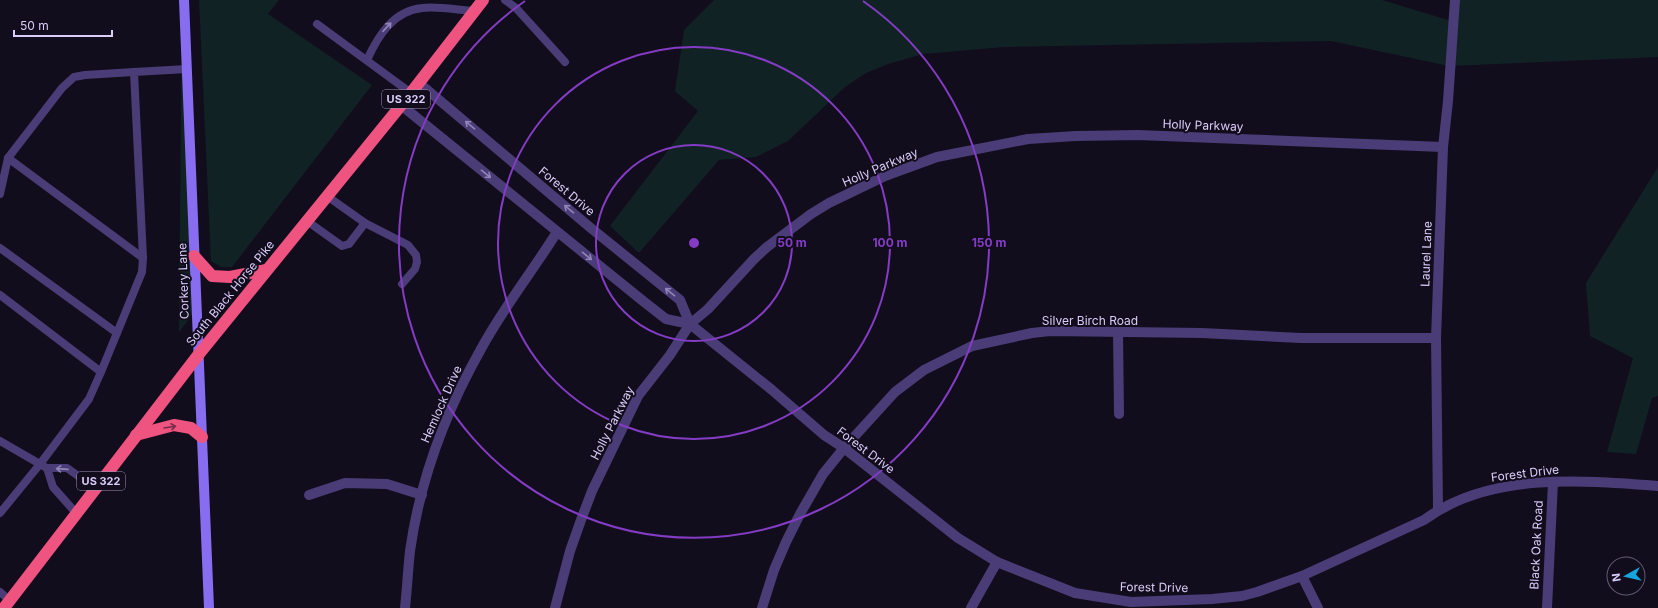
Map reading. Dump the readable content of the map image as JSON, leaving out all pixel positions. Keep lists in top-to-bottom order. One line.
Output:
{"streets":{"highway":["US 322","South Black Horse Pike"],"street":["Holly Parkway","Forest Drive","Laurel Lane","Corkery Lane","Silver Birch Road","Hemlock Drive","Black Oak Road"]},"crossings":[["Holly Parkway","Forest Drive"],["Holly Parkway","Laurel Lane"],["Forest Drive","Laurel Lane"],["Forest Drive","South Black Horse Pike"],["Forest Drive","Silver Birch Road"],["Forest Drive","Hemlock Drive"],["Forest Drive","Black Oak Road"],["Laurel Lane","Silver Birch Road"],["Corkery Lane","South Black Horse Pike"]],"scale_bar":"50 m","north":"left","rings":["50 m","100 m","150 m"]}
